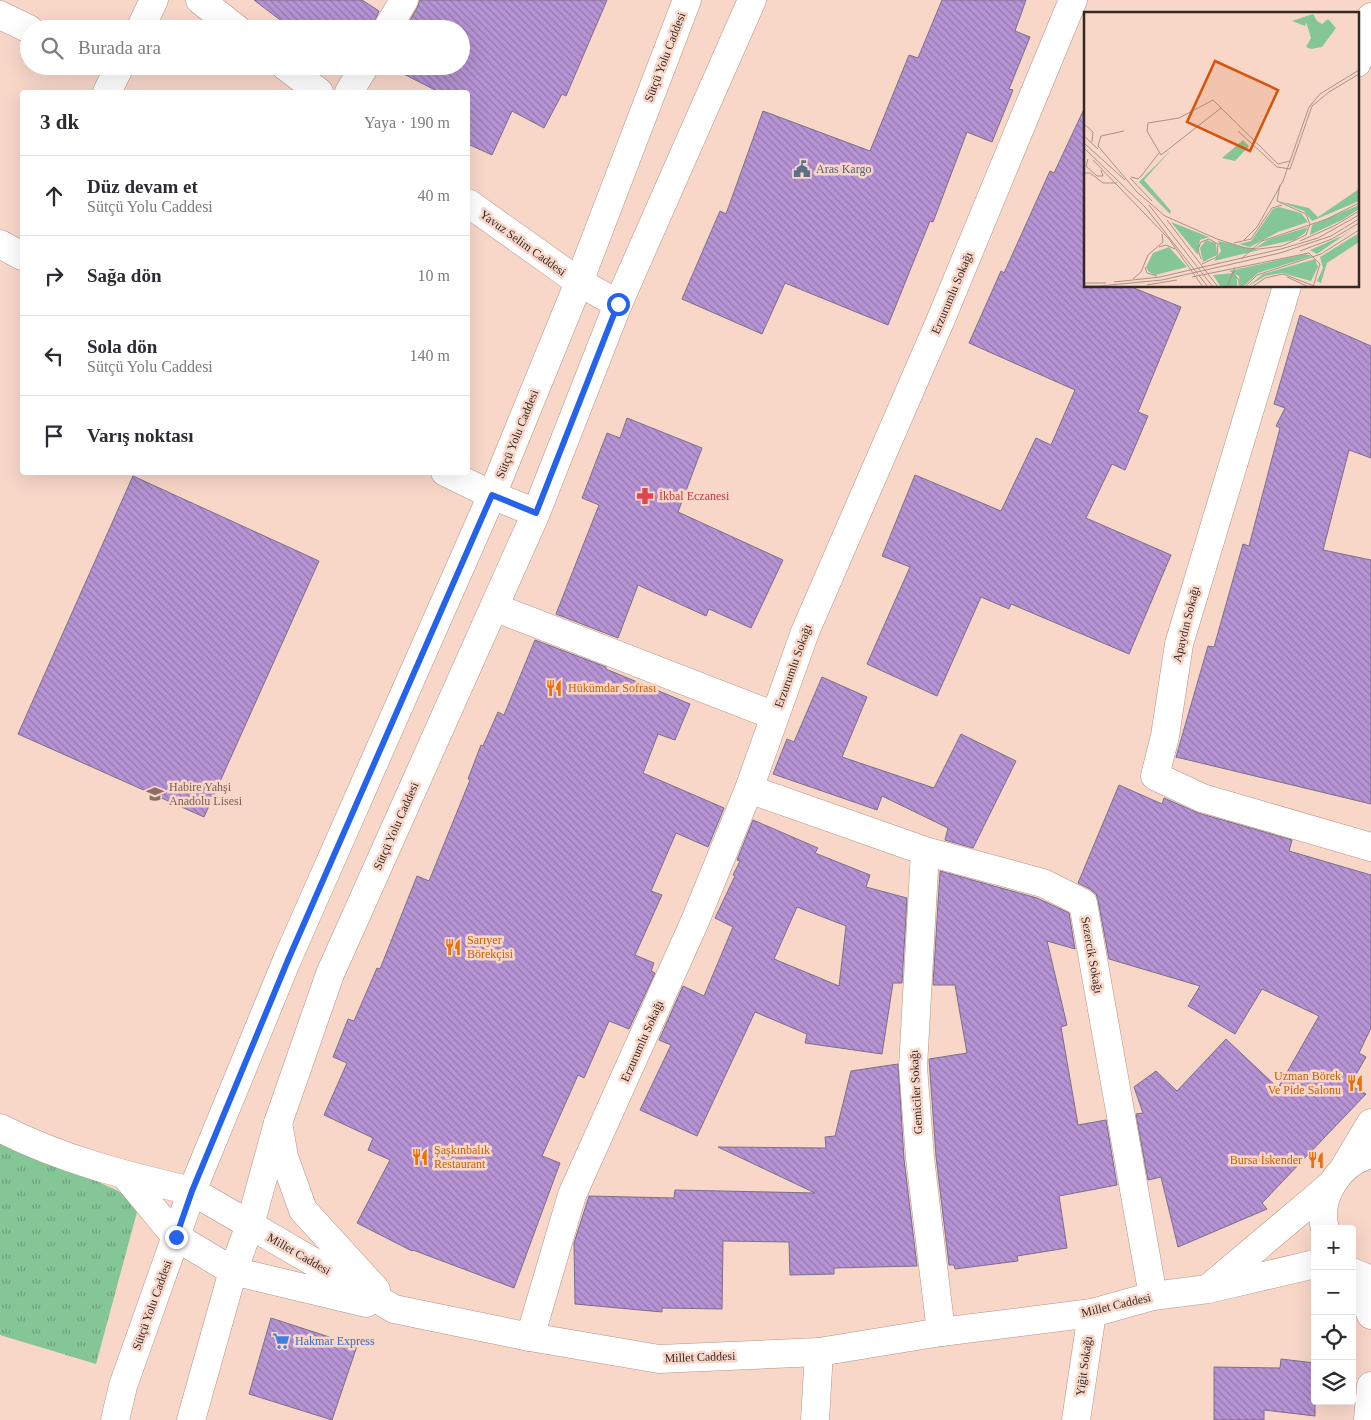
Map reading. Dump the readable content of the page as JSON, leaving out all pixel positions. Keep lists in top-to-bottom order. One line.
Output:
{"streets":{"street":["Sütçü Yolu Caddesi","Yavuz Selim Caddesi","Erzurumlu Sokağı","Apaydın Sokağı","Sezercik Sokağı","Gemiciler Sokağı","Millet Caddesi","Yiğit Sokağı"]},"crossings":[["Sütçü Yolu Caddesi","Yavuz Selim Caddesi"],["Sütçü Yolu Caddesi","Millet Caddesi"],["Erzurumlu Sokağı","Sezercik Sokağı"],["Erzurumlu Sokağı","Millet Caddesi"],["Sezercik Sokağı","Gemiciler Sokağı"],["Sezercik Sokağı","Millet Caddesi"],["Gemiciler Sokağı","Millet Caddesi"],["Millet Caddesi","Yiğit Sokağı"]],"places":{"public building":["Aras Kargo"],"pharmacy":["İkbal Eczanesi"],"restaurant":["Hükümdar Sofrası","Sarıyer Börekçisi","Uzman Börek Ve Pide Salonu","Şaşkınbalık Restaurant","Bursa İskender"],"school or university":["Habire Yahşi Anadolu Lisesi"],"supermarket":["Hakmar Express"]},"page":{"search":"Burada ara","heading":["3 dk","Yaya · 190 m"],"list":[["Düz devam et","Sütçü Yolu Caddesi","40 m"],["Sağa dön","10 m"],["Sola dön","Sütçü Yolu Caddesi","140 m"],"Varış noktası"],"map_buttons":["+","−"]}}
